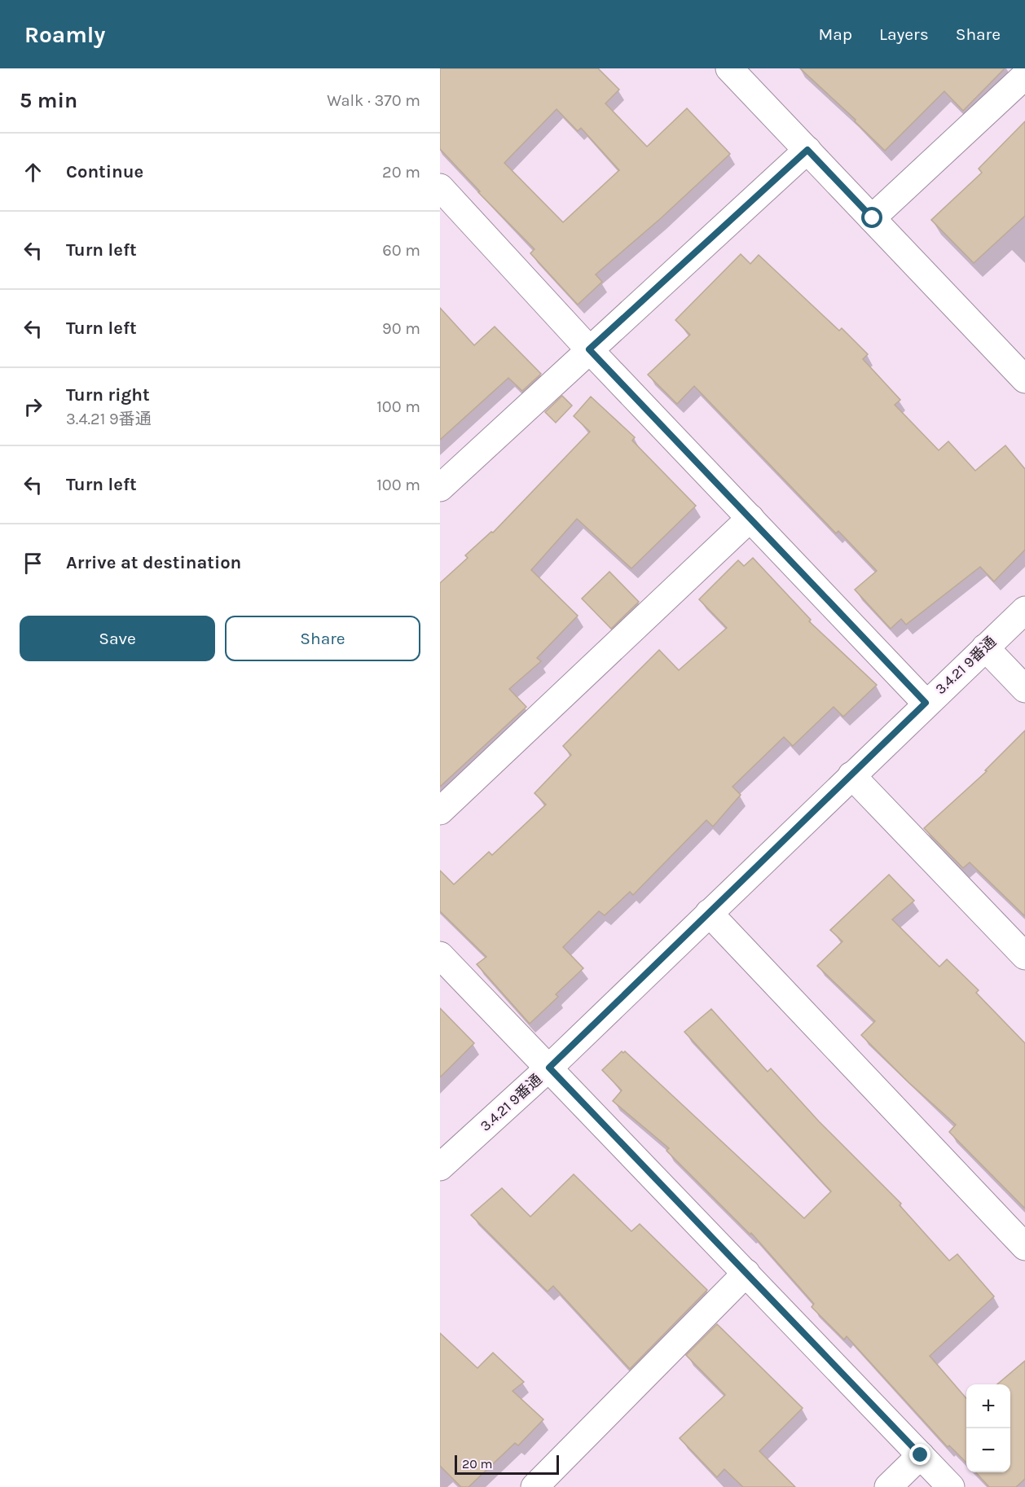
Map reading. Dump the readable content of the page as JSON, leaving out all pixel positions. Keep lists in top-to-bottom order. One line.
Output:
{"streets":{"street":["3.4.21 9番通"]},"scale_bar":"20 m","page":{"header":"Roamly","nav":["Map","Layers","Share"],"heading":["5 min","Walk · 370 m"],"list":[["Continue","20 m"],["Turn left","60 m"],["Turn left","90 m"],["Turn right","3.4.21 9番通","100 m"],["Turn left","100 m"],"Arrive at destination"],"buttons":["Save","Share"],"map_buttons":["+","−"],"scale":"20 m"}}
